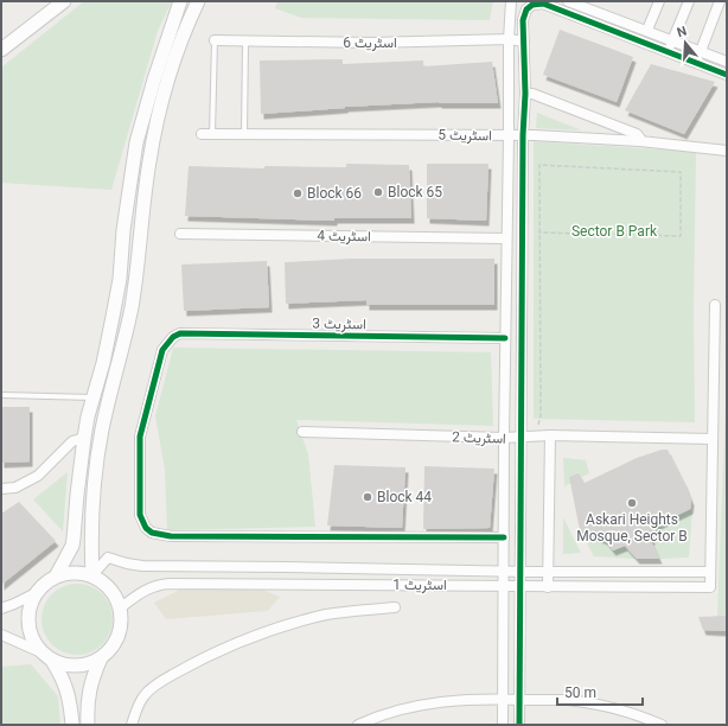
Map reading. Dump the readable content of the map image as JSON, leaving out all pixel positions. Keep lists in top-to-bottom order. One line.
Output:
{"streets":{"street":["اسٹریٹ 6","اسٹریٹ 5","اسٹریٹ 4","اسٹریٹ 3","اسٹریٹ 2","اسٹریٹ 1"]},"crossings":[["اسٹریٹ 2","اسٹریٹ 1"]],"parks":["Sector B Park"],"places":["Block 65","Block 66","Block 44","Askari Heights Mosque, Sector B"],"scale_bar":"50 m","north":"top"}
